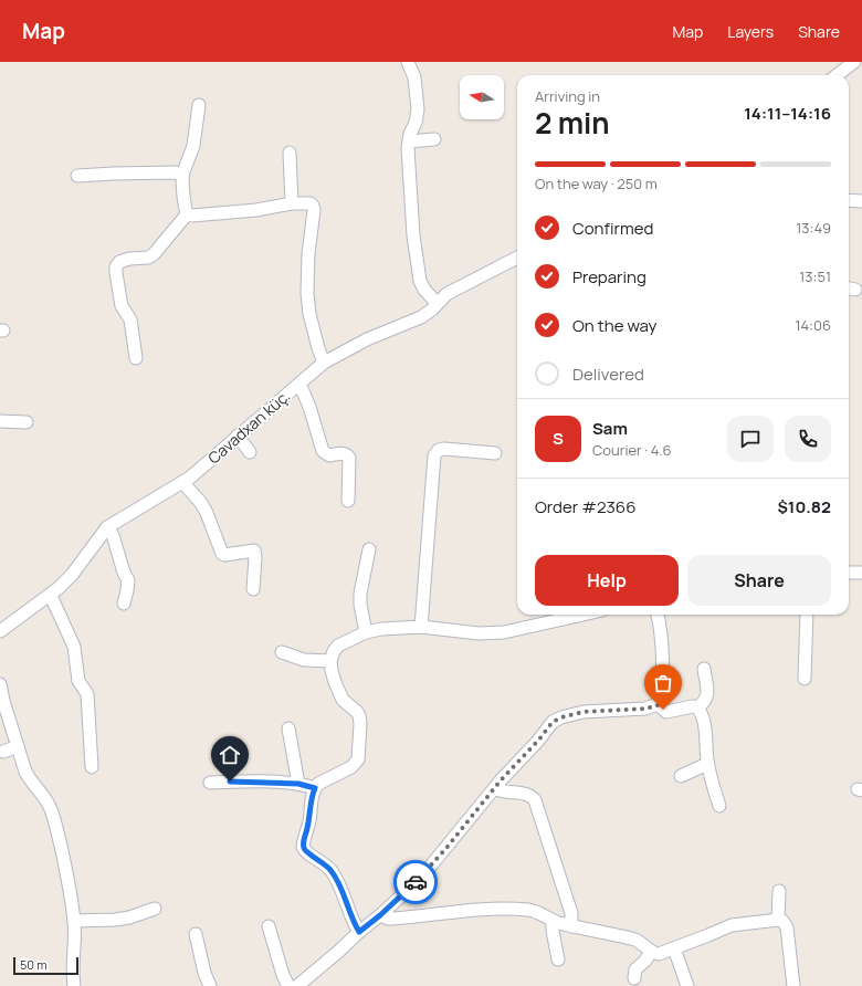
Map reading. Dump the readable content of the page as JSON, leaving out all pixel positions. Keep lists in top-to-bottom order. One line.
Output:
{"streets":{"street":["Cavadxan küç."]},"scale_bar":"50 m","north":"left","page":{"header":"Map","nav":["Map","Layers","Share"],"heading":["2 min","Arriving in","14:11–14:16"],"panel":["Sam","Courier · 4.6","Order #2366","$10.82"],"bar":"On the way · 250 m","list":[["Confirmed","13:49"],["Preparing","13:51"],["On the way","14:06"],"Delivered"],"round":"S","buttons":["Help","Share"],"scale":"50 m"}}
